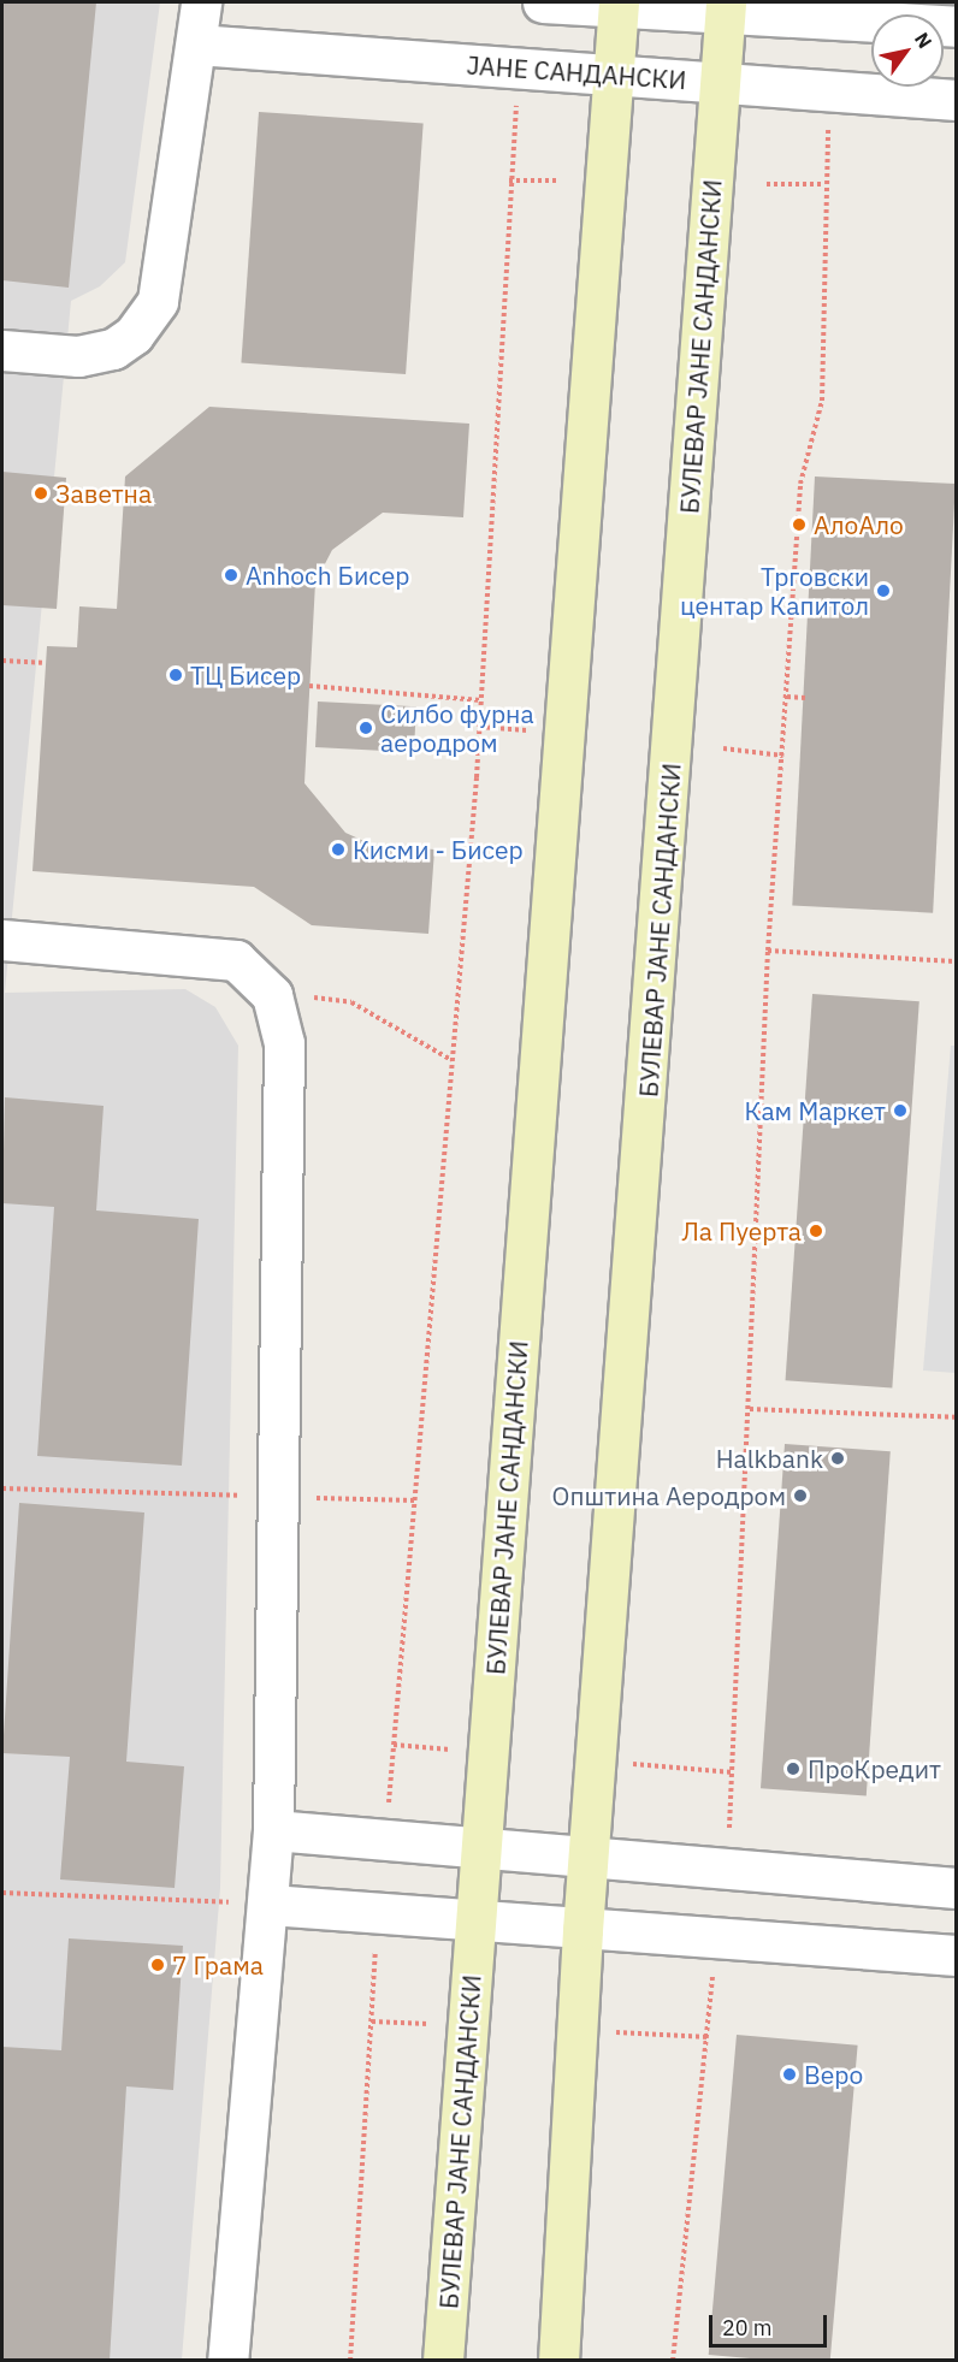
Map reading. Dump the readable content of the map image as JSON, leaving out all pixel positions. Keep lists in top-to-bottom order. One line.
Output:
{"streets":{"street":["ЈАНЕ САНДАНСКИ","БУЛЕВАР ЈАНЕ САНДАНСКИ"]},"crossings":[["ЈАНЕ САНДАНСКИ","БУЛЕВАР ЈАНЕ САНДАНСКИ"]],"places":["Заветна","АлоАло","Anhoch Бисер","Трговски центар Капитол","ТЦ Бисер","Силбо фурна аеродром","Кисми - Бисер","Кам Маркет","Ла Пуерта","Halkbank","Општина Аеродром","ПроКредит","7 Грама","Веро"],"scale_bar":"20 m","north":"top right"}
